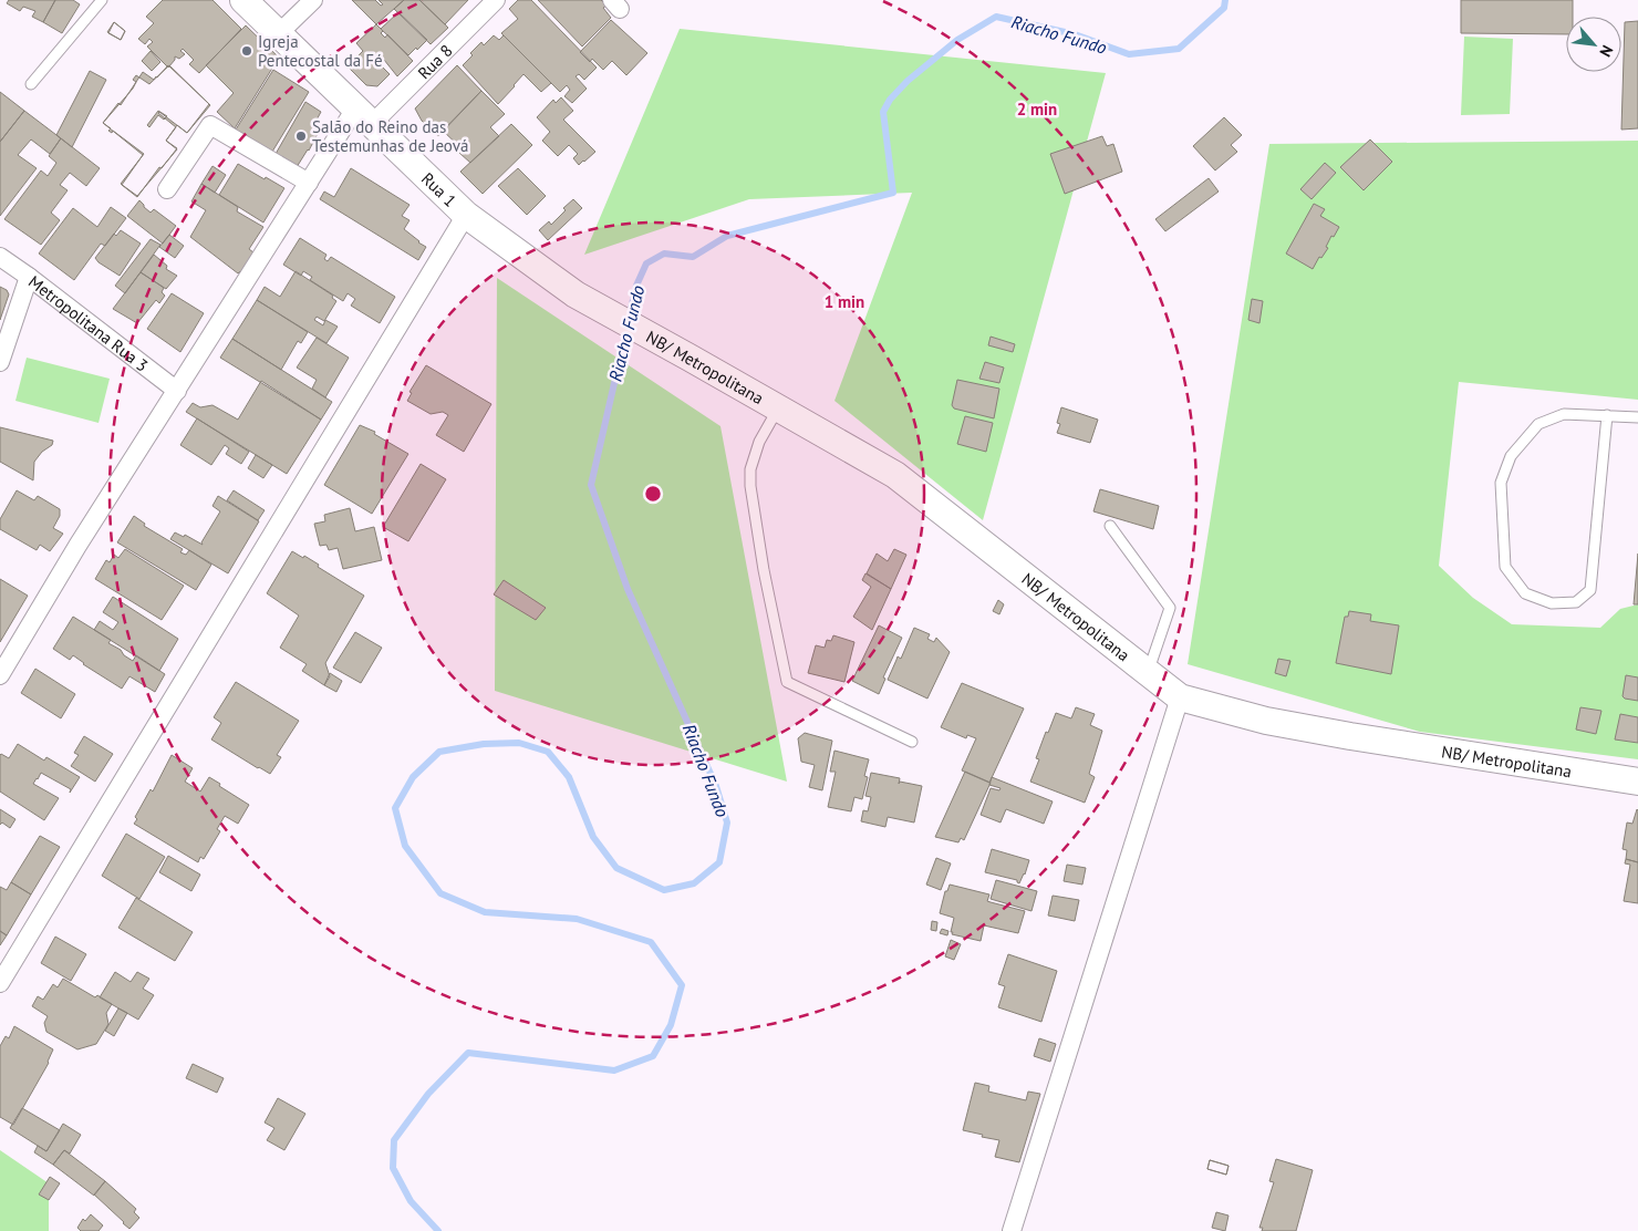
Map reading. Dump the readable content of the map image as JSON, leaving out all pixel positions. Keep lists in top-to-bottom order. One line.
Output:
{"streets":{"street":["Rua 8","Rua 1","Metropolitana Rua 3","NB/ Metropolitana"]},"crossings":[["Rua 8","Rua 1"],["Rua 8","Metropolitana Rua 3"],["Rua 1","NB/ Metropolitana"]],"water":["Riacho Fundo"],"places":["Igreja Pentecostal da Fé","Salão do Reino das Testemunhas de Jeová"],"north":"bottom right","rings":["2 min","1 min"]}
